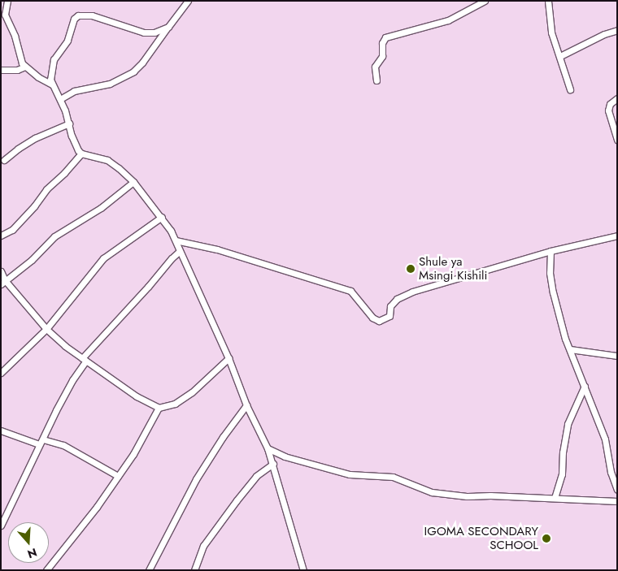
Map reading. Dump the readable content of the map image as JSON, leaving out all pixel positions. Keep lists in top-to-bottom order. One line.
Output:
{"places":["Shule ya Msingi Kishili","IGOMA SECONDARY SCHOOL"],"north":"bottom"}
